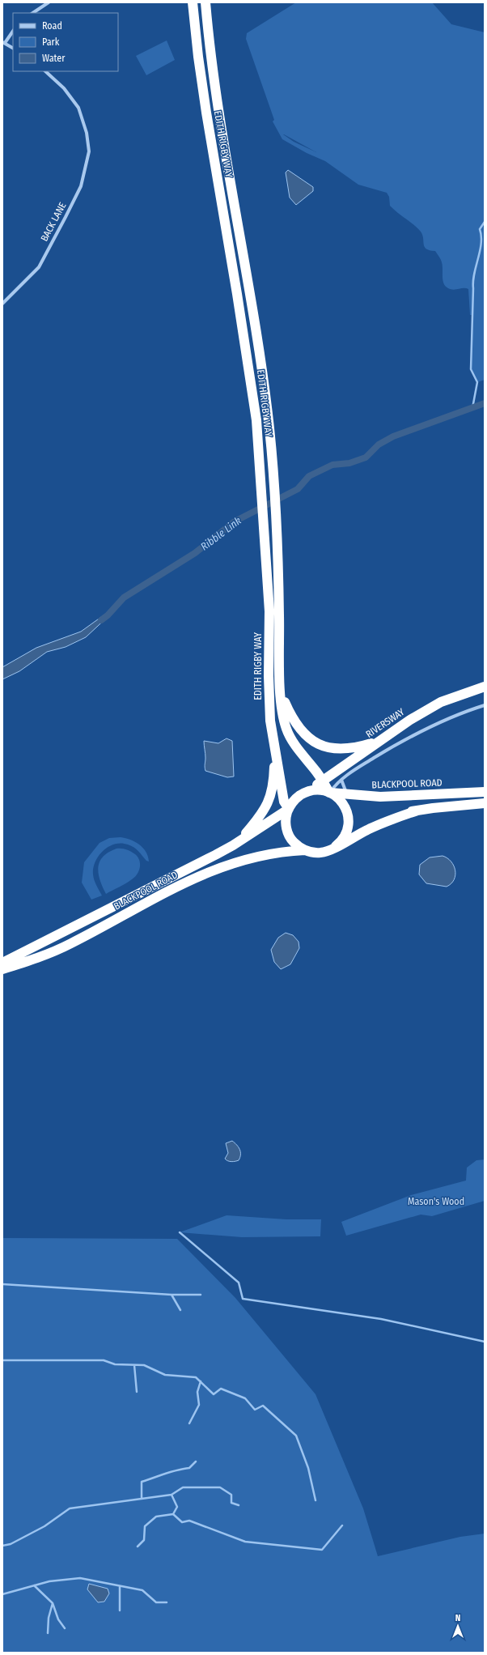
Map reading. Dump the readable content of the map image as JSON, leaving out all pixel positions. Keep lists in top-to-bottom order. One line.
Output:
{"streets":{"highway":["EDITH RIGBY WAY","RIVERSWAY","BLACKPOOL ROAD"],"street":["BACK LANE"]},"crossings":[["EDITH RIGBY WAY","RIVERSWAY"],["EDITH RIGBY WAY","BLACKPOOL ROAD"],["RIVERSWAY","BLACKPOOL ROAD"]],"water":["Ribble Link"],"parks":["Mason's Wood"],"legend":["Road","Park","Water"],"north":"top"}
